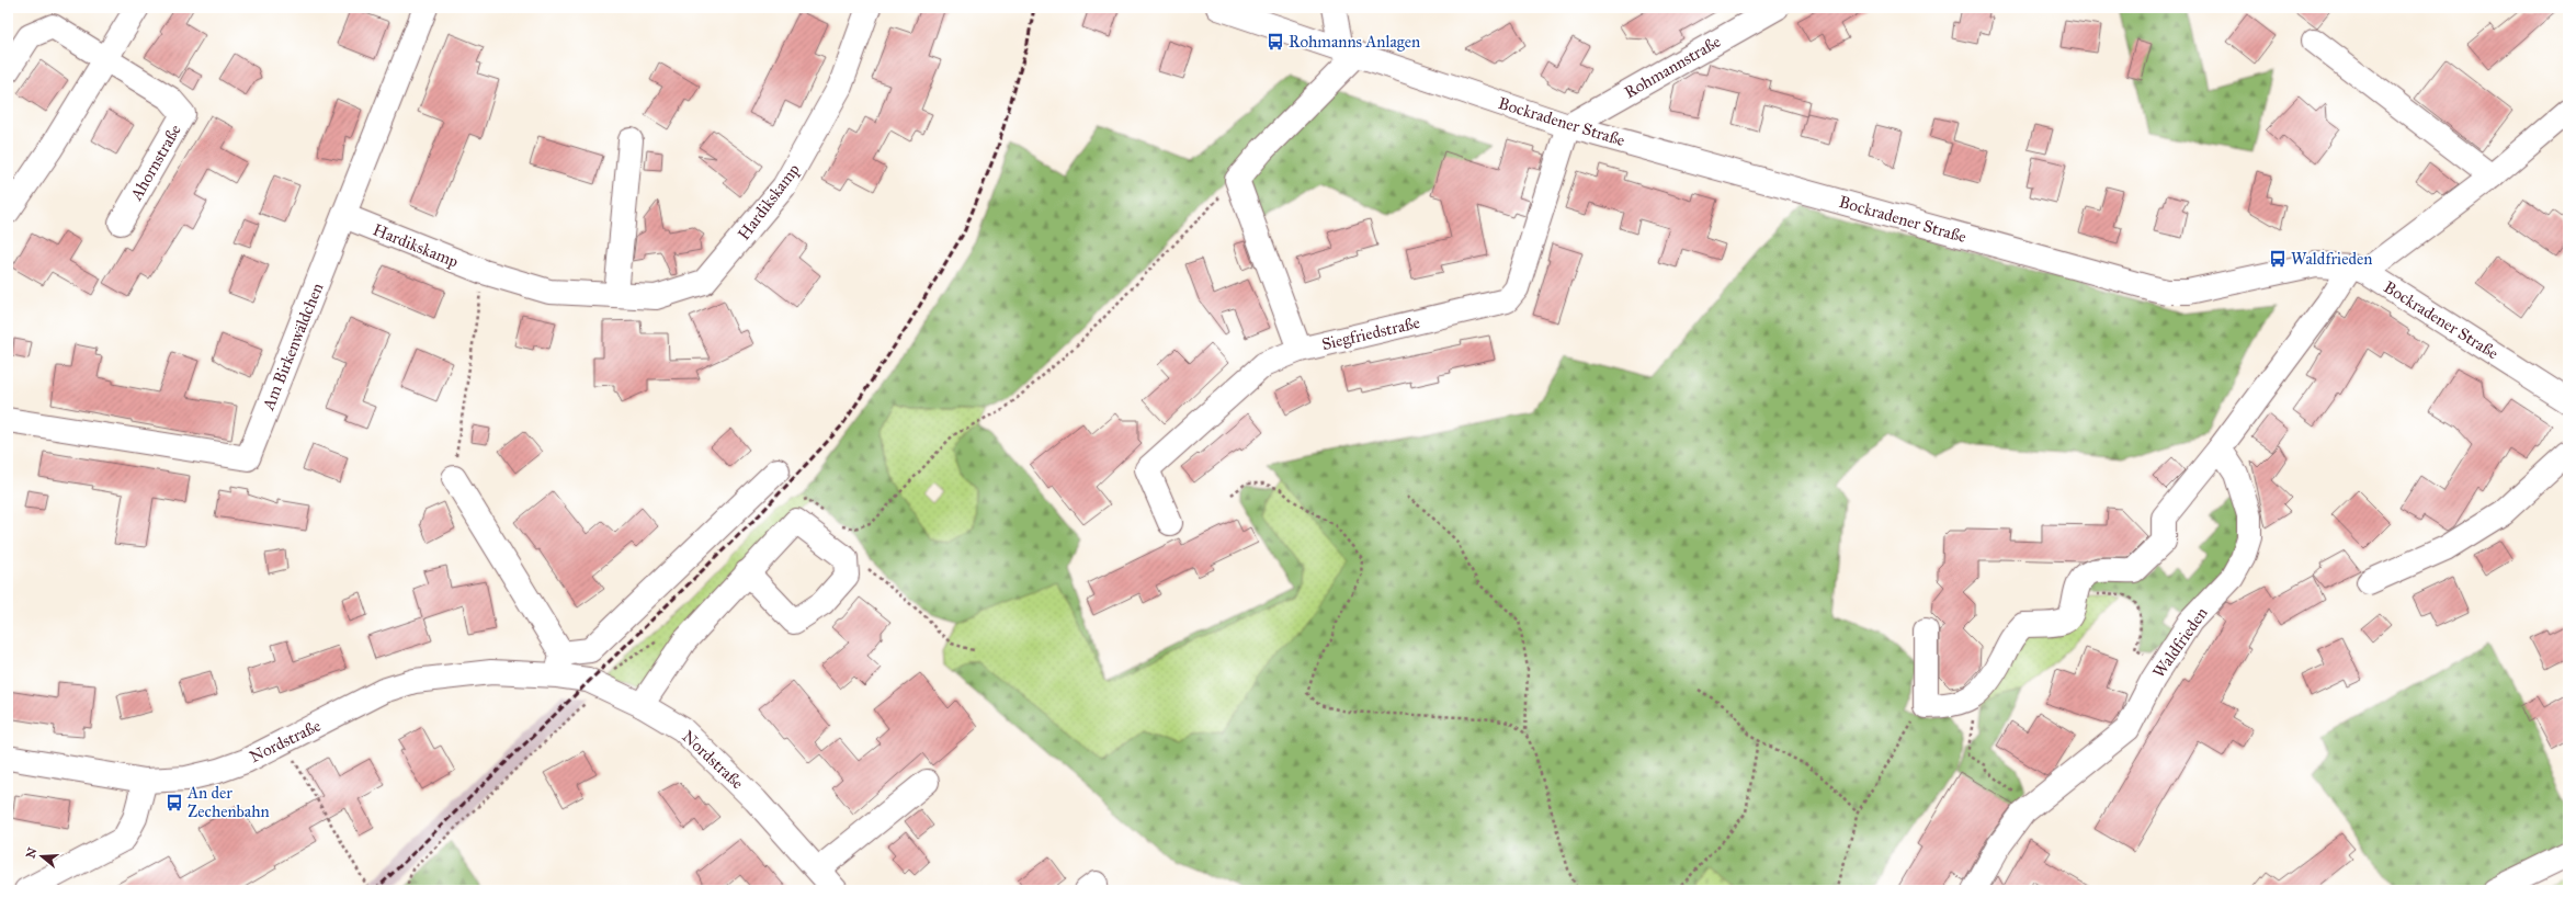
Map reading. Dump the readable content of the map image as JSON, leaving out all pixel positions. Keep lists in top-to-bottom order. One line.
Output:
{"streets":{"street":["Rohmannstraße","Bockradener Straße","Ahornstraße","Hardikskamp","Siegfriedstraße","Am Birkenwäldchen","Waldfrieden","Nordstraße"]},"crossings":[["Rohmannstraße","Bockradener Straße"],["Rohmannstraße","Siegfriedstraße"],["Bockradener Straße","Siegfriedstraße"],["Hardikskamp","Am Birkenwäldchen"]],"places":{"bus stop":["Rohmanns Anlagen","Waldfrieden","An der Zechenbahn"]},"north":"left"}
